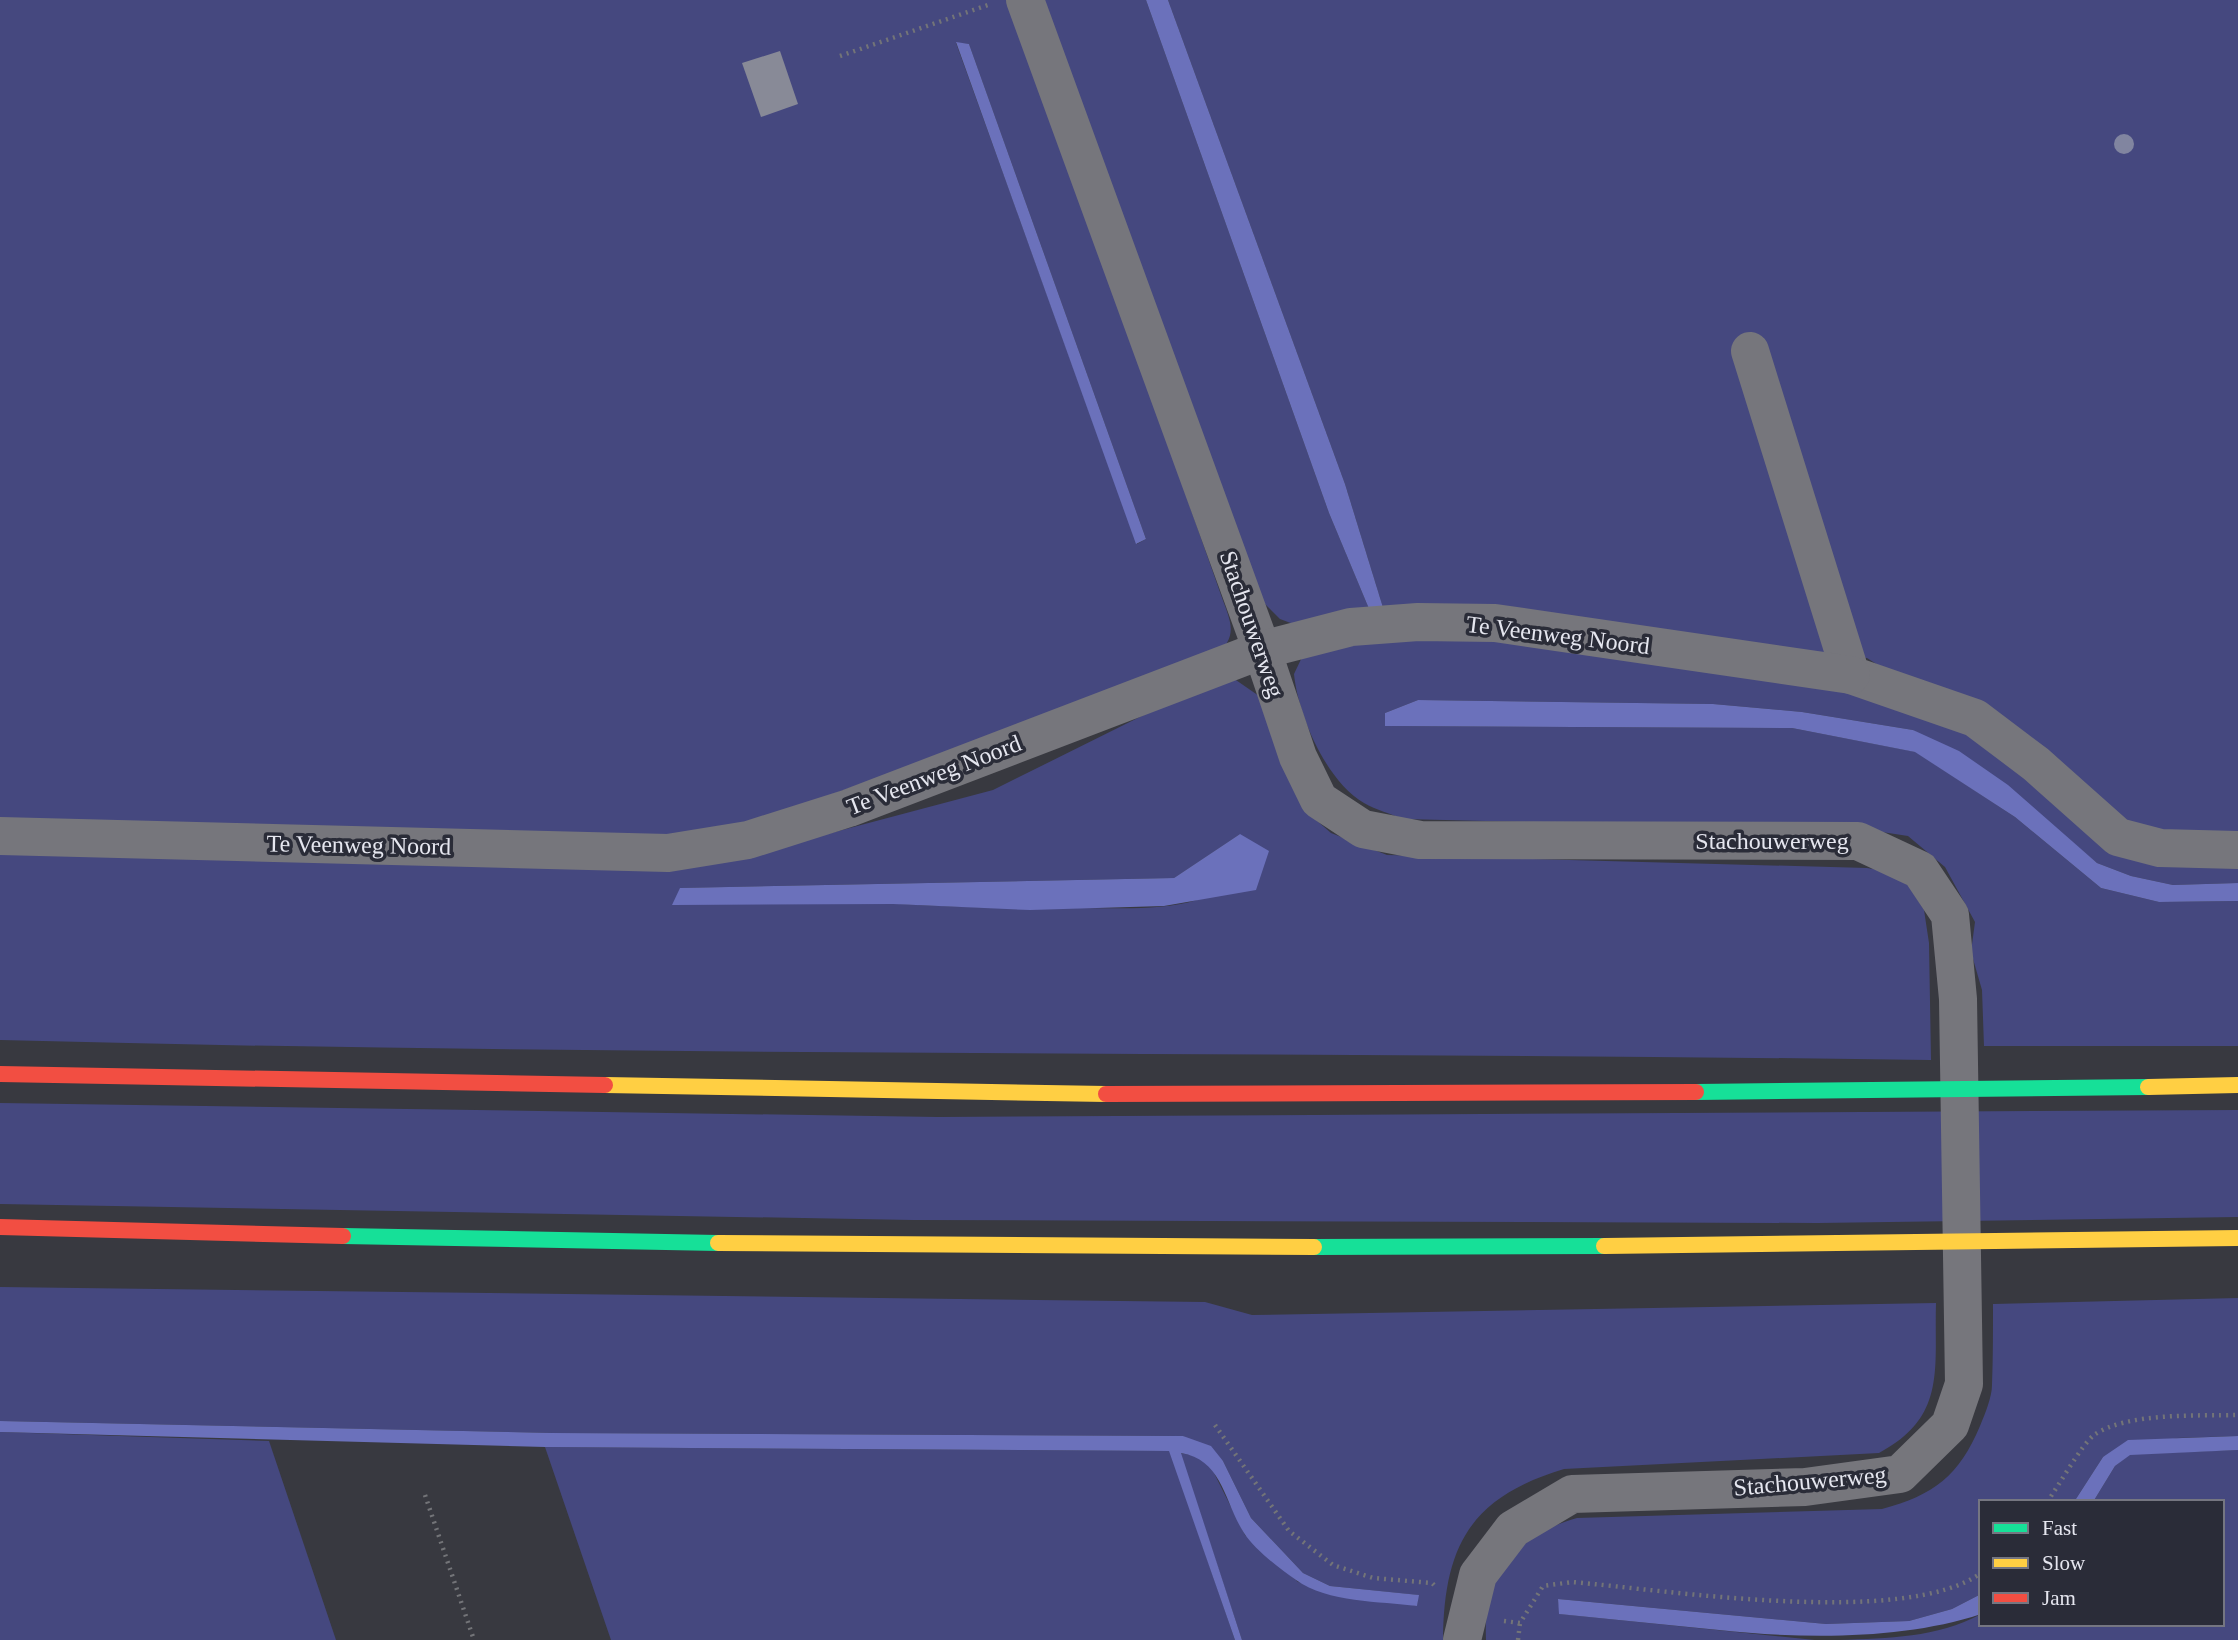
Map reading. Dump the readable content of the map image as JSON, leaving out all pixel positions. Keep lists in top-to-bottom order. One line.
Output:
{"streets":{"street":["Stachouwerweg","Te Veenweg Noord"]},"crossings":[["Stachouwerweg","Te Veenweg Noord"]],"legend":["Fast","Slow","Jam"]}
